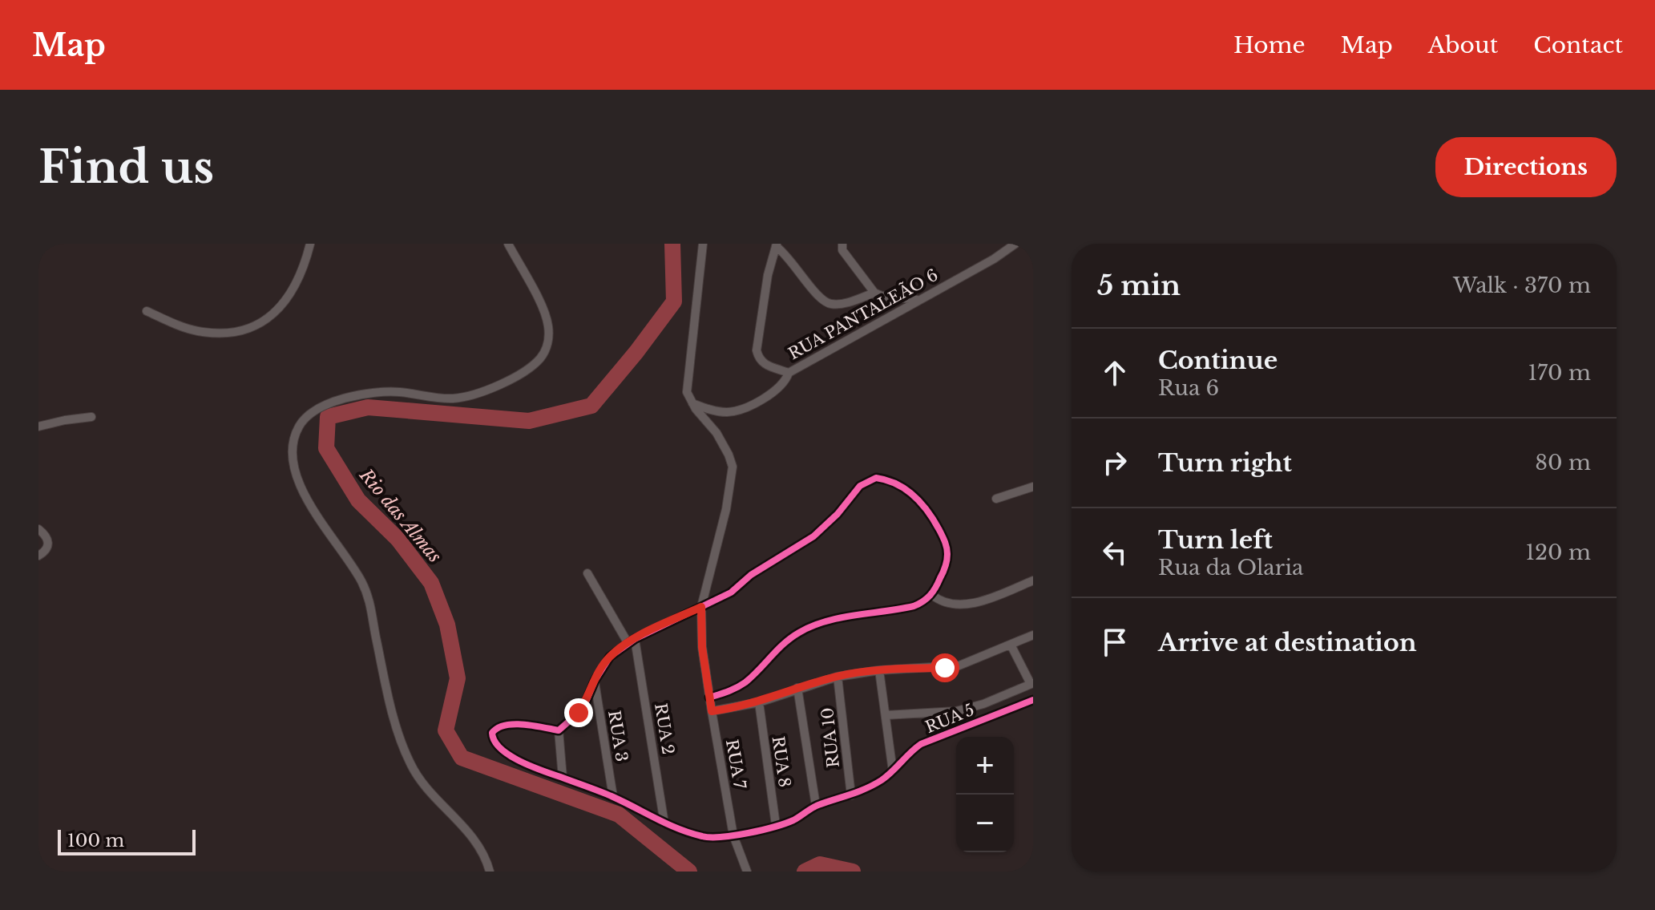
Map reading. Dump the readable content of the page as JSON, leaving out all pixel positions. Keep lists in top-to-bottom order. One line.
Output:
{"streets":{"street":["RUA PANTALEÃO 6","RUA 5","RUA 2","RUA 3","RUA 10","RUA 8","RUA 7"]},"crossings":[["RUA PANTALEÃO 6","RUA 7"],["RUA 5","RUA 2"],["RUA 5","RUA 10"],["RUA 5","RUA 8"],["RUA 5","RUA 7"]],"water":["Rio das Almas"],"scale_bar":"100 m","page":{"header":"Map","nav":["Home","Map","About","Contact"],"buttons":"Directions","title":"Find us","heading":["5 min","Walk · 370 m"],"list":[["Continue","Rua 6","170 m"],["Turn right","80 m"],["Turn left","Rua da Olaria","120 m"],"Arrive at destination"],"map_buttons":["+","−"],"scale":"100 m"}}
